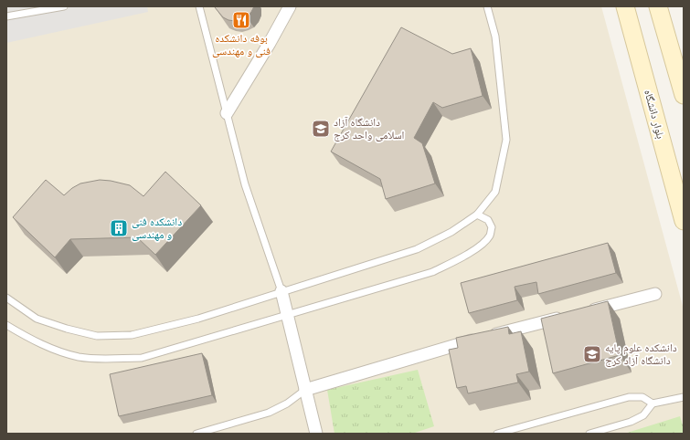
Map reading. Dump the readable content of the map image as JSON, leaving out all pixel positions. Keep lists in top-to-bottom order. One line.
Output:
{"streets":{"street":["بلوار دانشگاه"]},"places":{"restaurant":["بوفه دانشکده فنی و مهندسی"],"school or university":["دانشگاه آزاد اسلامی واحد کرج","دانشکده علوم پایه دانشگاه آزاد کرج"],"building":["دانشکده فنی و مهندسی"]}}
